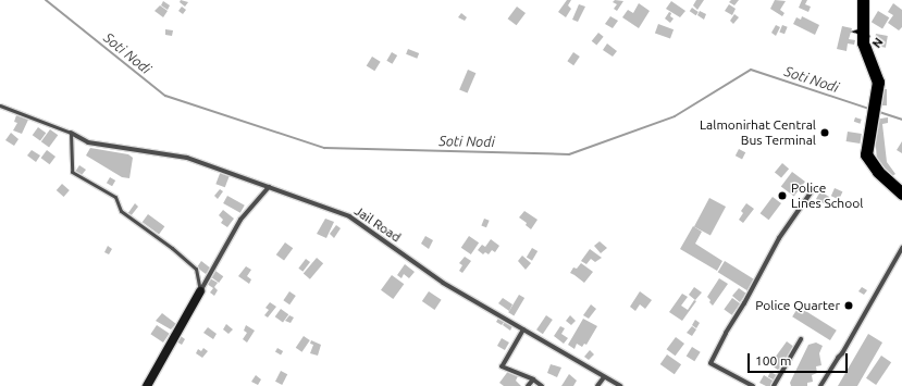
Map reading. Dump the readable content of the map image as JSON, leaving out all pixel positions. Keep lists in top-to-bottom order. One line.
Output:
{"streets":{"street":["Jail Road"]},"water":["Soti Nodi"],"places":["Lalmonirhat Central Bus Terminal","Police Lines School","Police Quarter"],"scale_bar":"100 m","north":"bottom right"}
